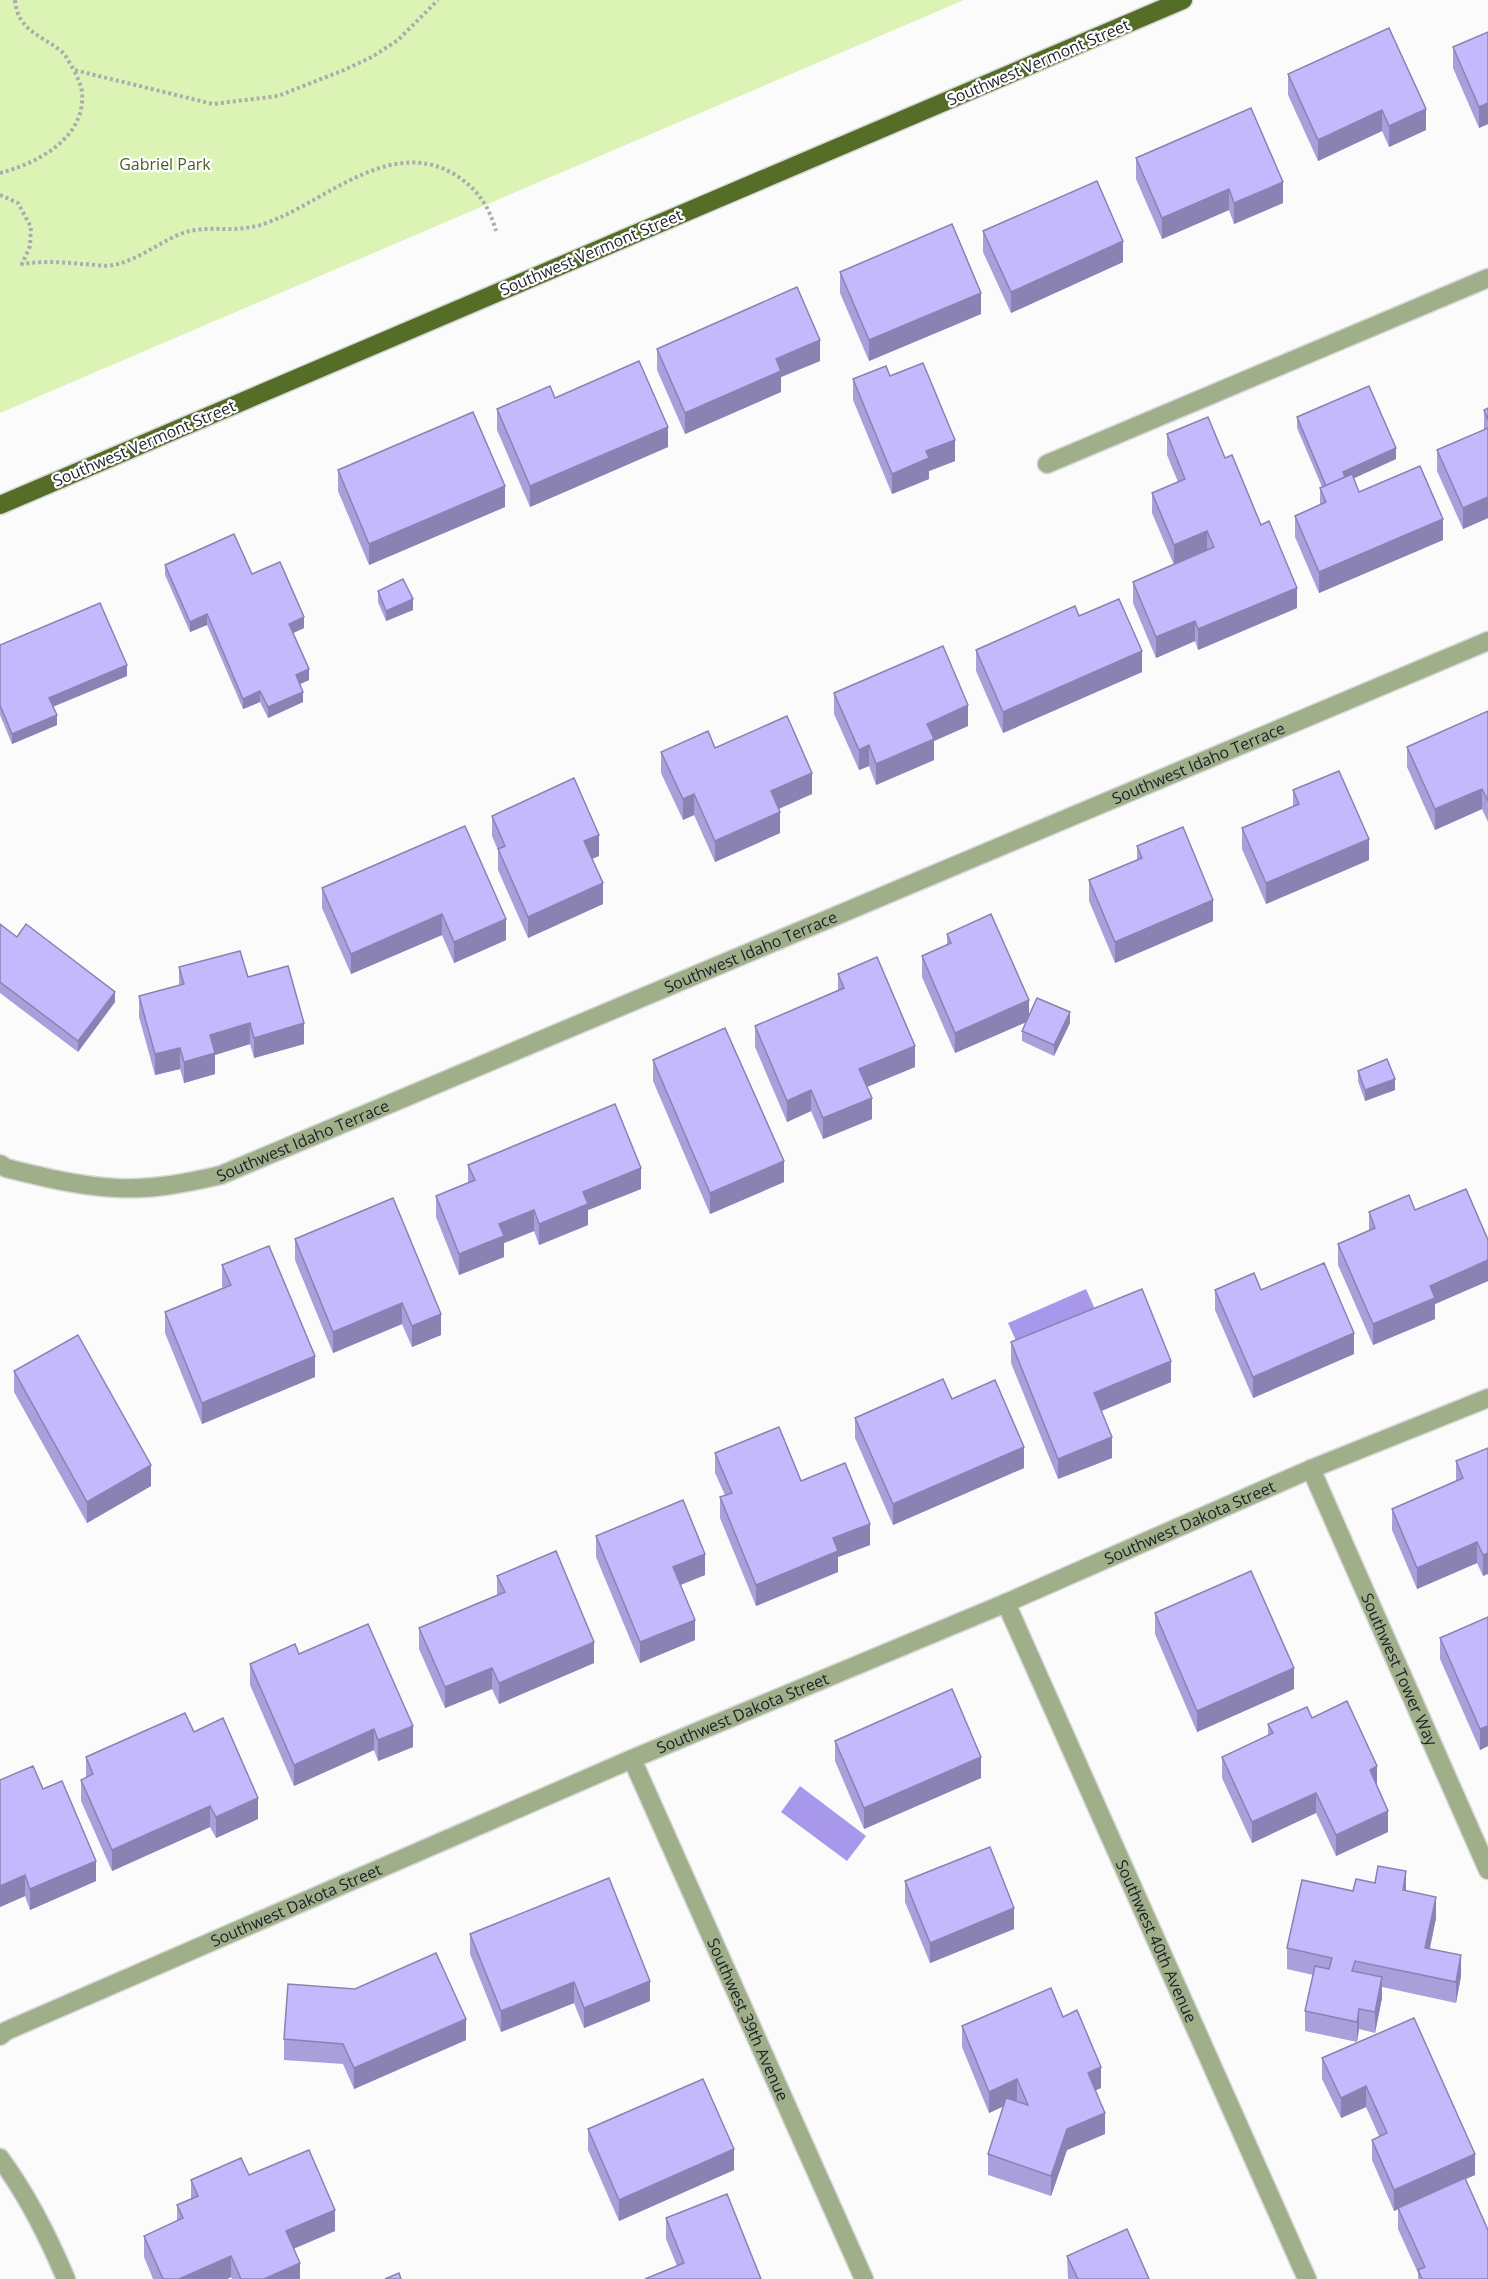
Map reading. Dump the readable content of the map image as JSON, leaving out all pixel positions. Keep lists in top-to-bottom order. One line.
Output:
{"streets":{"main road":["Southwest Vermont Street"],"street":["Southwest Idaho Terrace","Southwest Dakota Street","Southwest Tower Way","Southwest 40th Avenue","Southwest 39th Avenue"]},"crossings":[["Southwest Dakota Street","Southwest Tower Way"],["Southwest Dakota Street","Southwest 40th Avenue"],["Southwest Dakota Street","Southwest 39th Avenue"]],"parks":["Gabriel Park"]}
